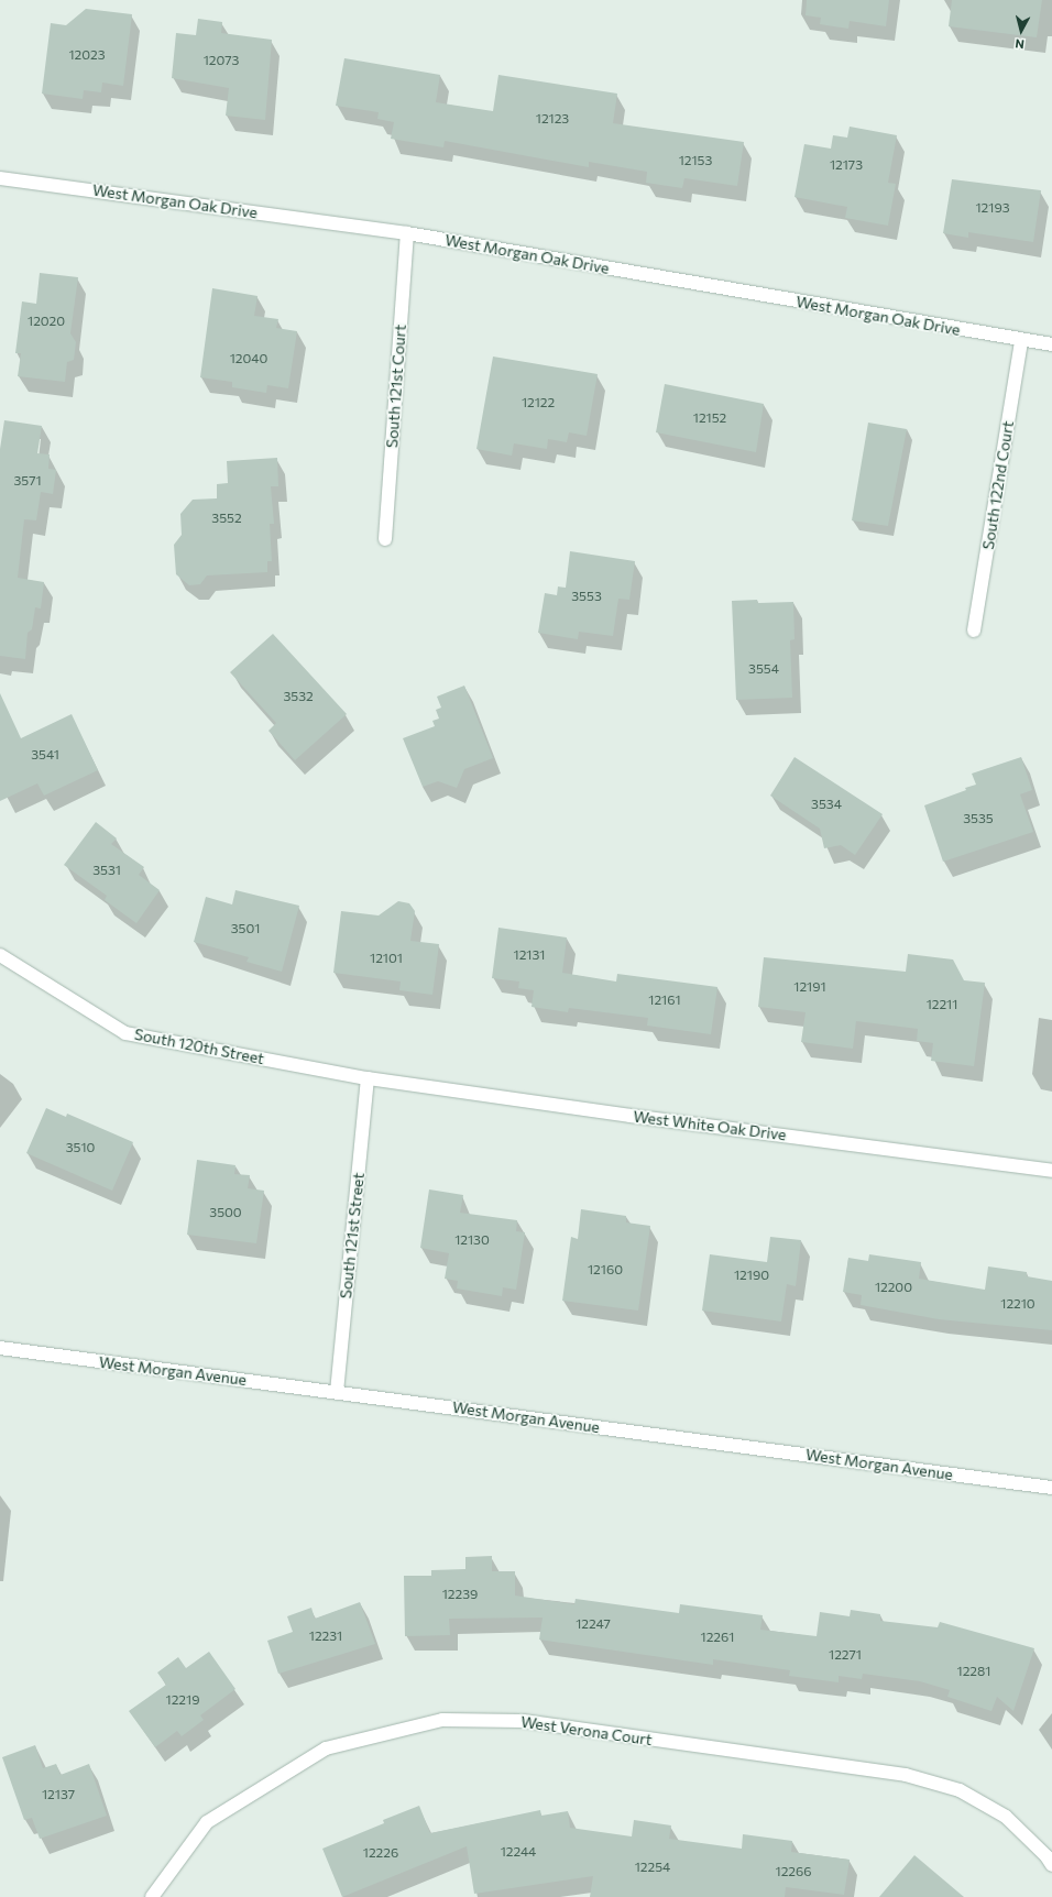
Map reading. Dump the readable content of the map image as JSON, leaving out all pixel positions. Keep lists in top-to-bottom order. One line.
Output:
{"streets":{"street":["West Morgan Oak Drive","South 121st Court","South 122nd Court","South 120th Street","West White Oak Drive","South 121st Street","West Morgan Avenue","West Verona Court"]},"crossings":[["West Morgan Oak Drive","South 121st Court"],["West Morgan Oak Drive","South 122nd Court"],["South 120th Street","West White Oak Drive"],["South 120th Street","South 121st Street"],["West White Oak Drive","South 121st Street"],["South 121st Street","West Morgan Avenue"]],"house_numbers":["12023","12073","12123","12153","12173","12193","12020","12040","12122","12152","3571","3552","3553","3554","3532","3541","3534","3535","3531","3501","12131","12101","12191","12161","12211","3510","3500","12130","12160","12190","12200","12210","12239","12247","12231","12261","12271","12281","12219","12137","12244","12226","12254","12266"],"north":"bottom"}
